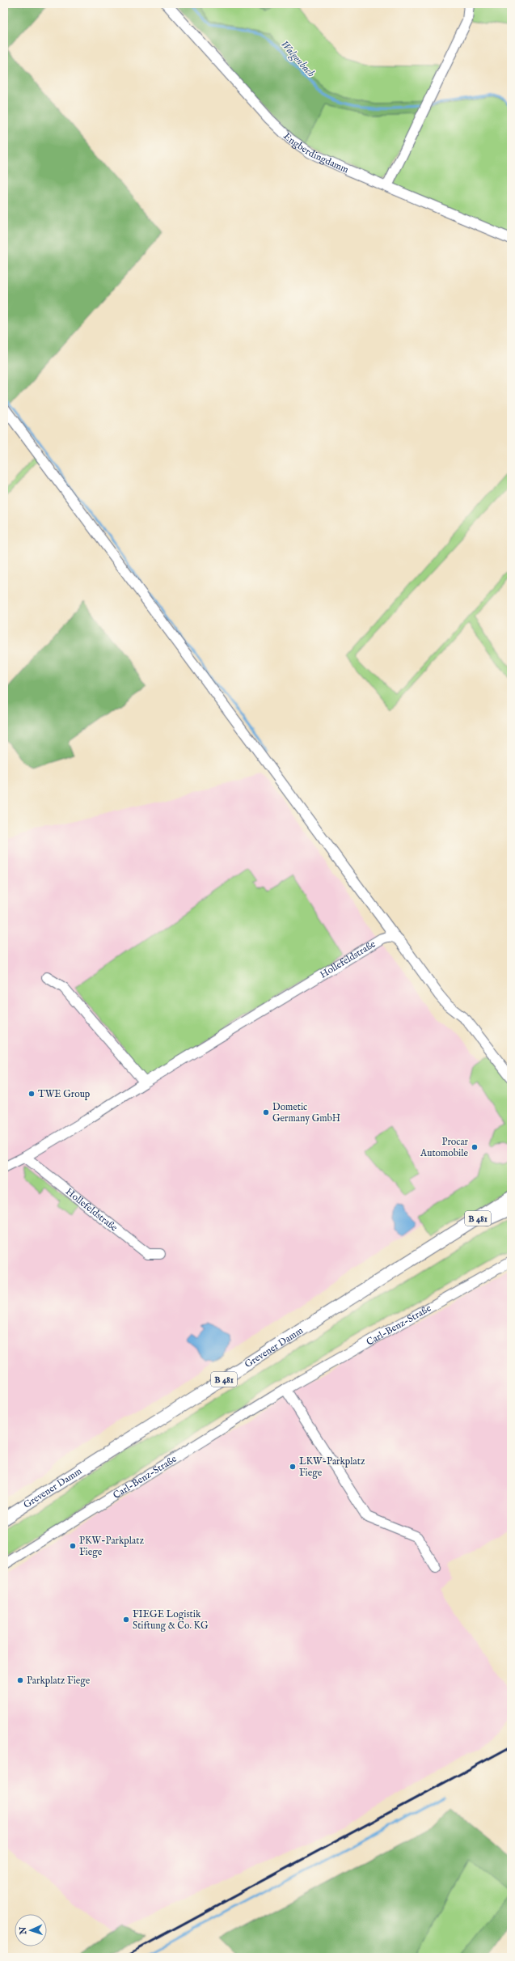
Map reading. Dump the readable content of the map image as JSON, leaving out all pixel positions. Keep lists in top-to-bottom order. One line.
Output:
{"streets":{"main road":["B 481","Grevener Damm"],"street":["Engberdingdamm","Hollefeldstraße","Carl-Benz-Straße"]},"water":["Walgenbach"],"places":["TWE Group","Dometic Germany GmbH","Procar Automobile","LKW-Parkplatz Fiege","PKW-Parkplatz Fiege","FIEGE Logistik Stiftung & Co. KG","Parkplatz Fiege"],"north":"left"}
